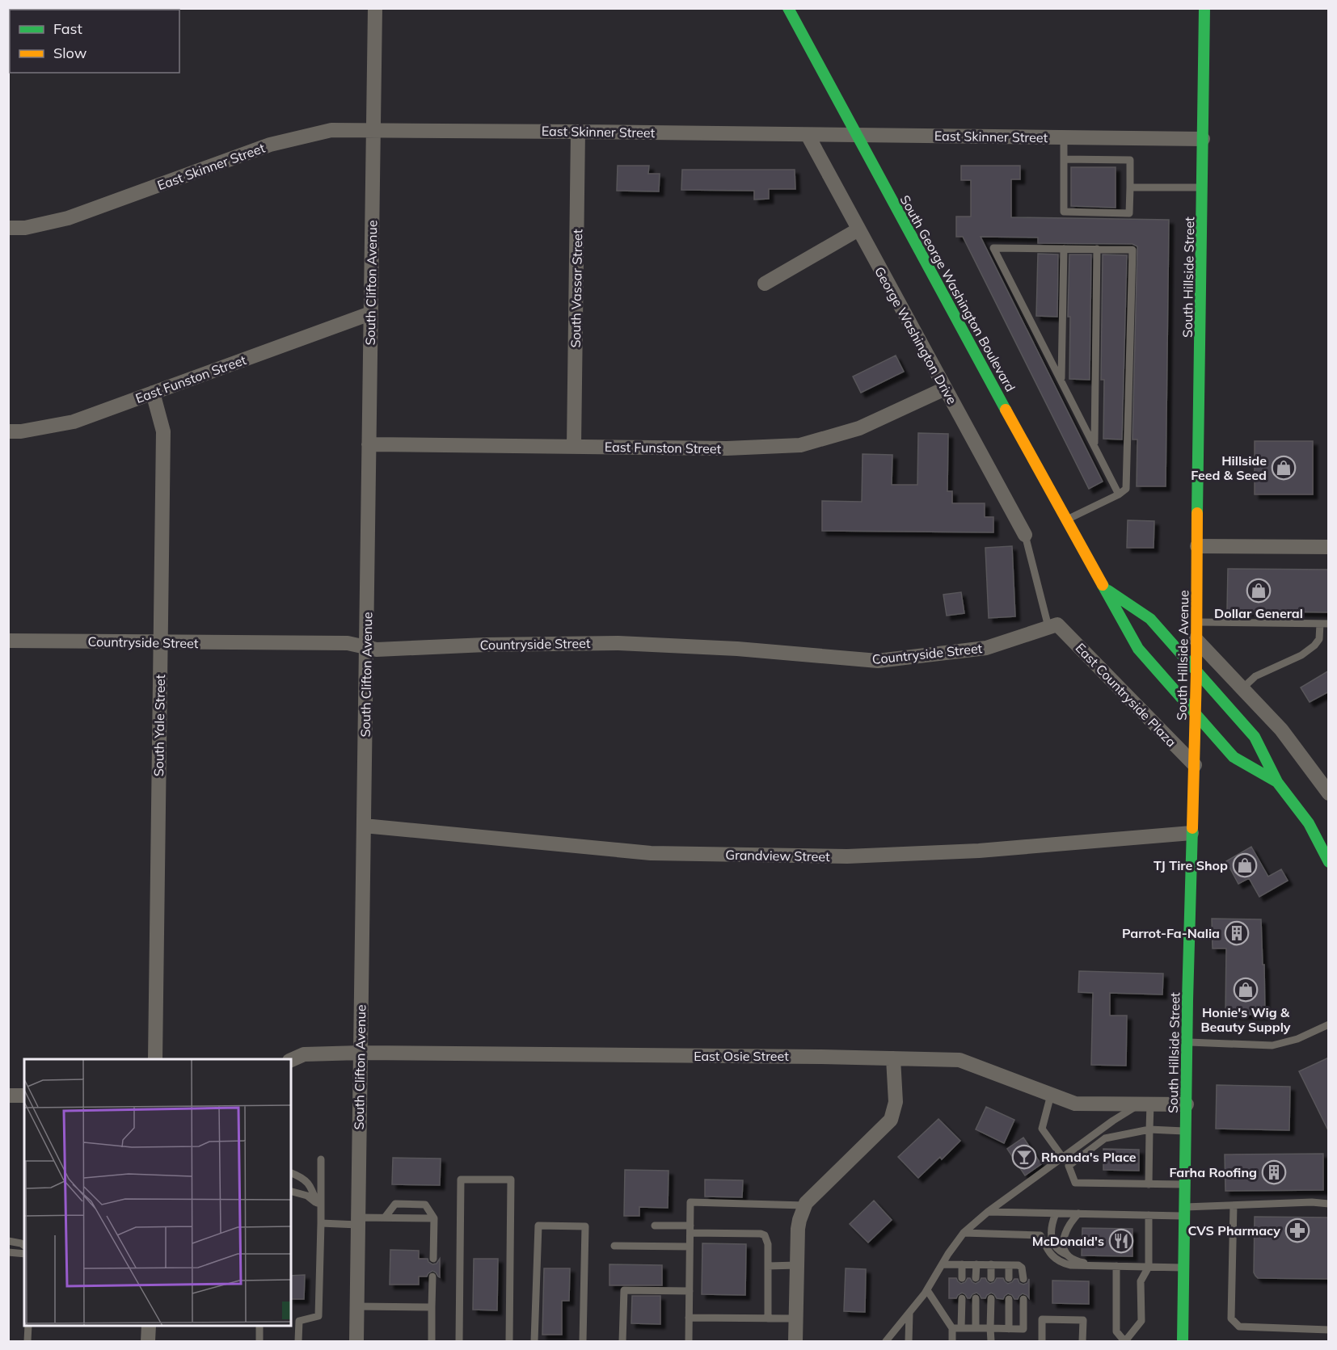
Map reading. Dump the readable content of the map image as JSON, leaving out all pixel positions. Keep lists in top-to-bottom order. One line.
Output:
{"streets":{"main road":["South Hillside Street","South George Washington Boulevard","South Hillside Avenue"],"street":["East Skinner Street","South Clifton Avenue","South Vassar Street","George Washington Drive","East Funston Street","Countryside Street","East Countryside Plaza","South Yale Street","Grandview Street","East Osie Street"]},"crossings":[["East Skinner Street","South Hillside Street"],["East Skinner Street","South Clifton Avenue"],["East Skinner Street","South Vassar Street"],["East Skinner Street","South George Washington Boulevard"],["East Skinner Street","George Washington Drive"],["South Hillside Street","South Hillside Avenue"],["South Hillside Street","East Countryside Plaza"],["South Hillside Street","Grandview Street"],["South Hillside Street","East Osie Street"],["South Clifton Avenue","East Funston Street"],["South Clifton Avenue","Countryside Street"],["South Clifton Avenue","Grandview Street"],["South Clifton Avenue","East Osie Street"],["South Vassar Street","East Funston Street"],["South George Washington Boulevard","South Hillside Avenue"],["George Washington Drive","East Funston Street"],["East Funston Street","South Yale Street"],["Countryside Street","East Countryside Plaza"],["Countryside Street","South Yale Street"],["South Hillside Avenue","East Countryside Plaza"]],"places":{"shop":["Hillside Feed & Seed","Dollar General","TJ Tire Shop","Honie's Wig & Beauty Supply"],"building":["Parrot-Fa-Nalia","Farha Roofing"],"bar":["Rhonda's Place"],"pharmacy":["CVS Pharmacy"],"restaurant":["McDonald's"]},"legend":["Fast","Slow"]}
